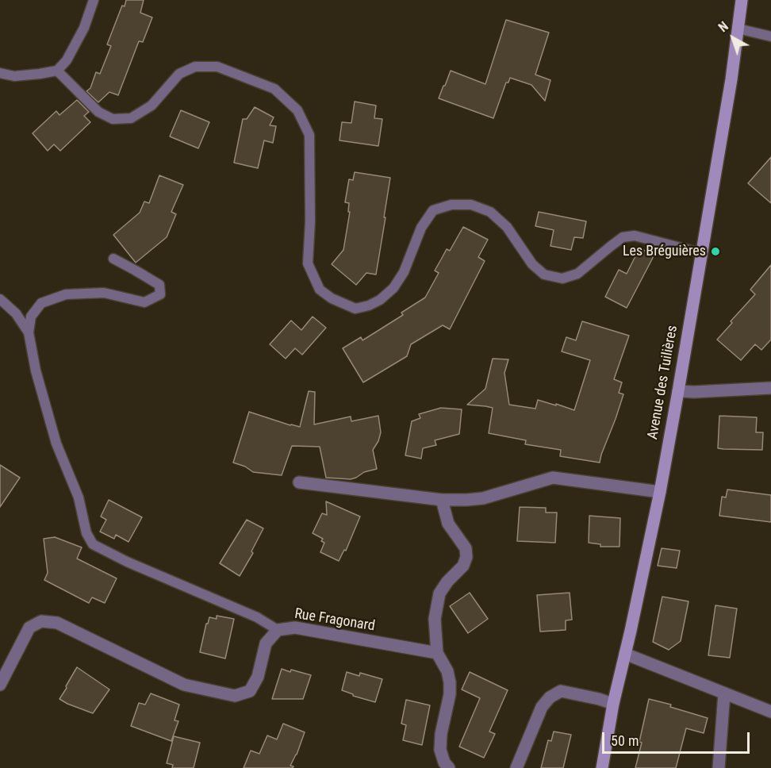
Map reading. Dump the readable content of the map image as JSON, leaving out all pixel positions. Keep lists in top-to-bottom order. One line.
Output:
{"streets":{"street":["Avenue des Tuilières","Rue Fragonard"]},"places":["Les Bréguières"],"scale_bar":"50 m","north":"top left"}
